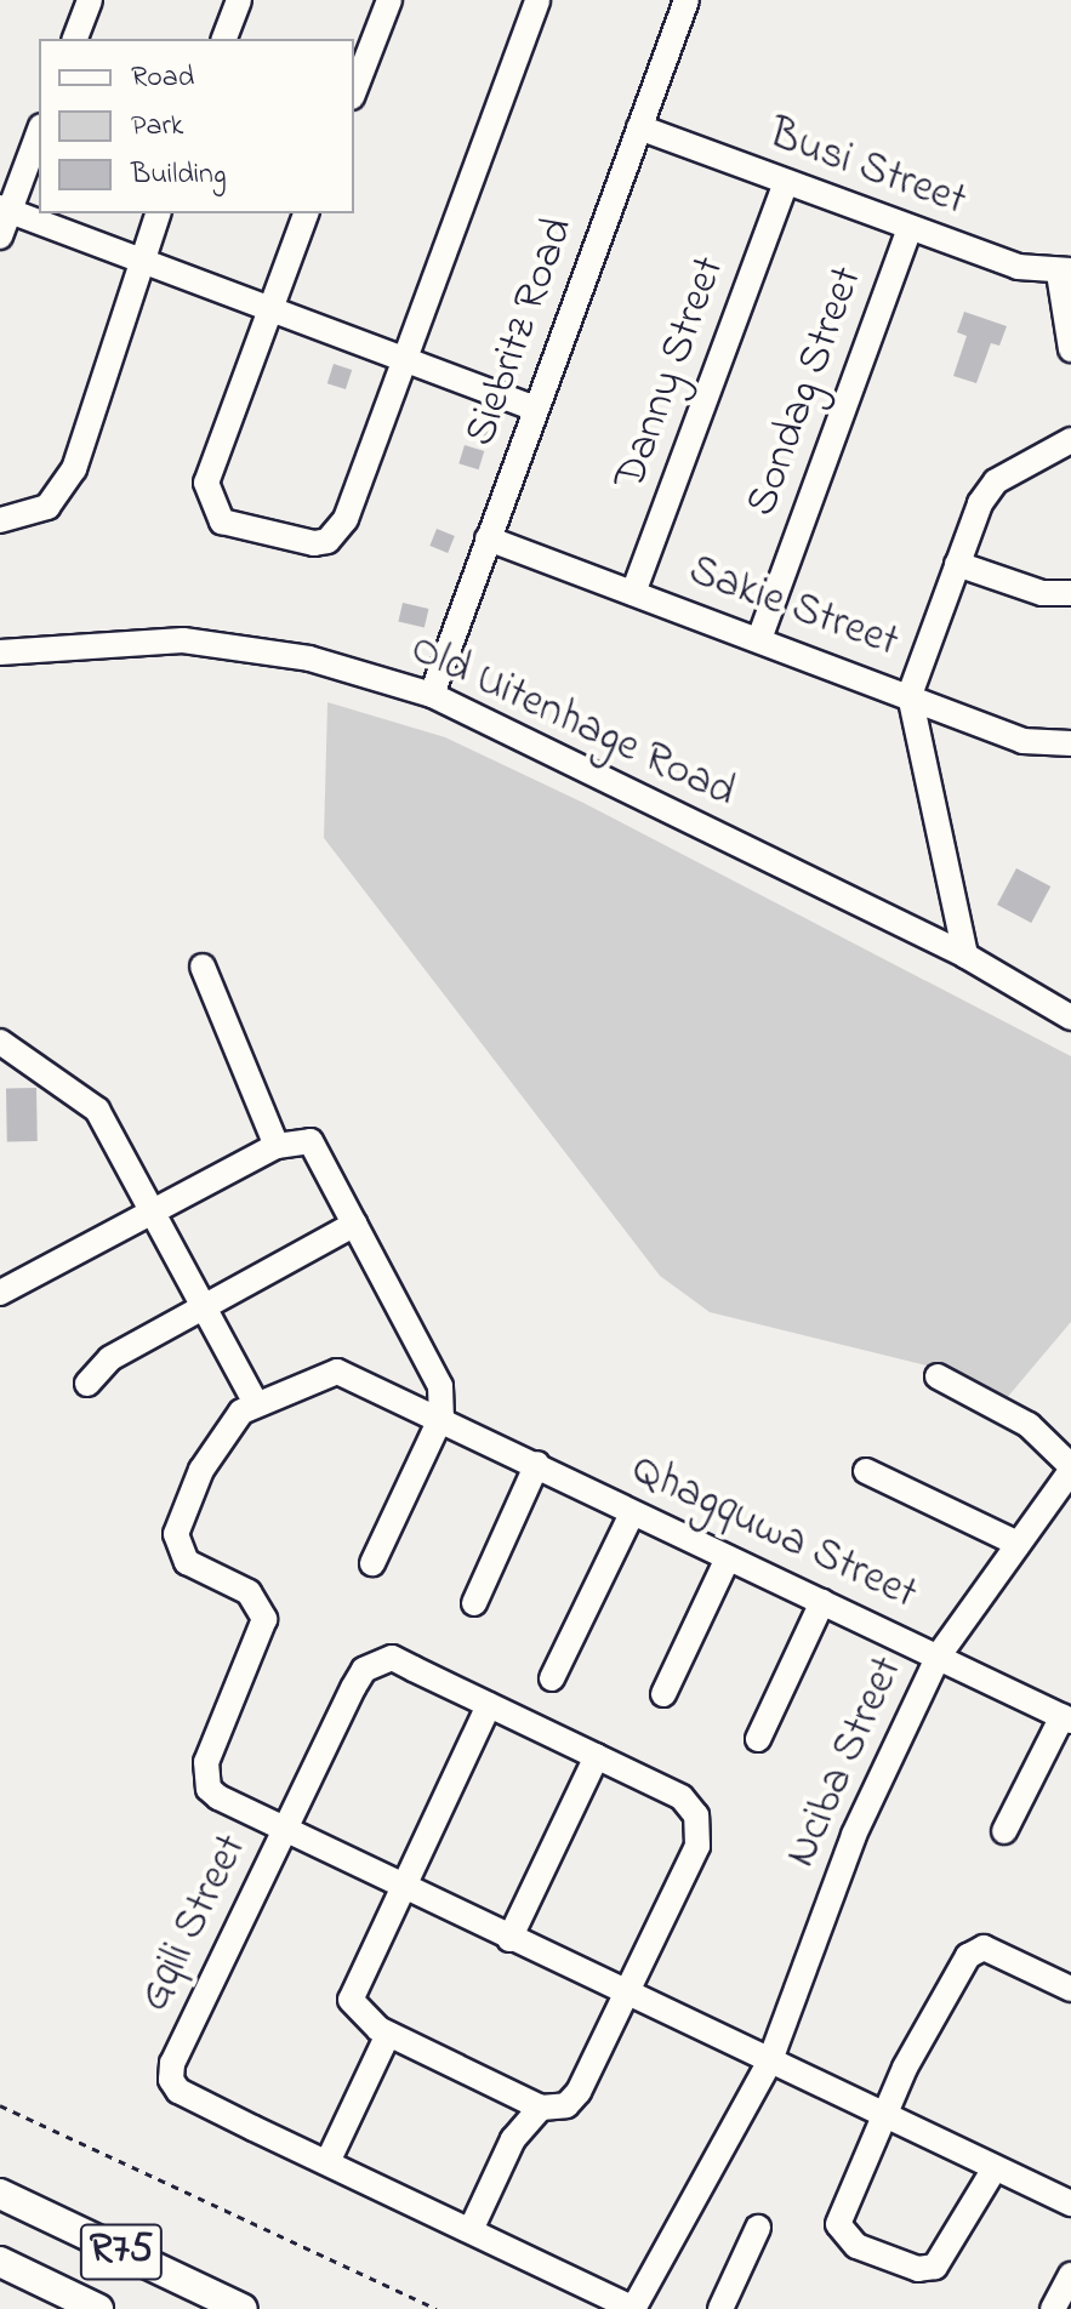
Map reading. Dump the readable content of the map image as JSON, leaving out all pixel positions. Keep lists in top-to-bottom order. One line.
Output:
{"streets":{"main road":["R75"],"street":["Busi Street","Siebritz Road","Danny Street","Sondag Street","Sakie Street","Old Uitenhage Road","Qhagquwa Street","Nciba Street","Gqili Street"]},"crossings":[["Busi Street","Siebritz Road"],["Busi Street","Danny Street"],["Busi Street","Sondag Street"],["Siebritz Road","Sakie Street"],["Siebritz Road","Old Uitenhage Road"],["Danny Street","Sakie Street"],["Sondag Street","Sakie Street"],["Qhagquwa Street","Nciba Street"]],"legend":["Road","Park","Building"]}
